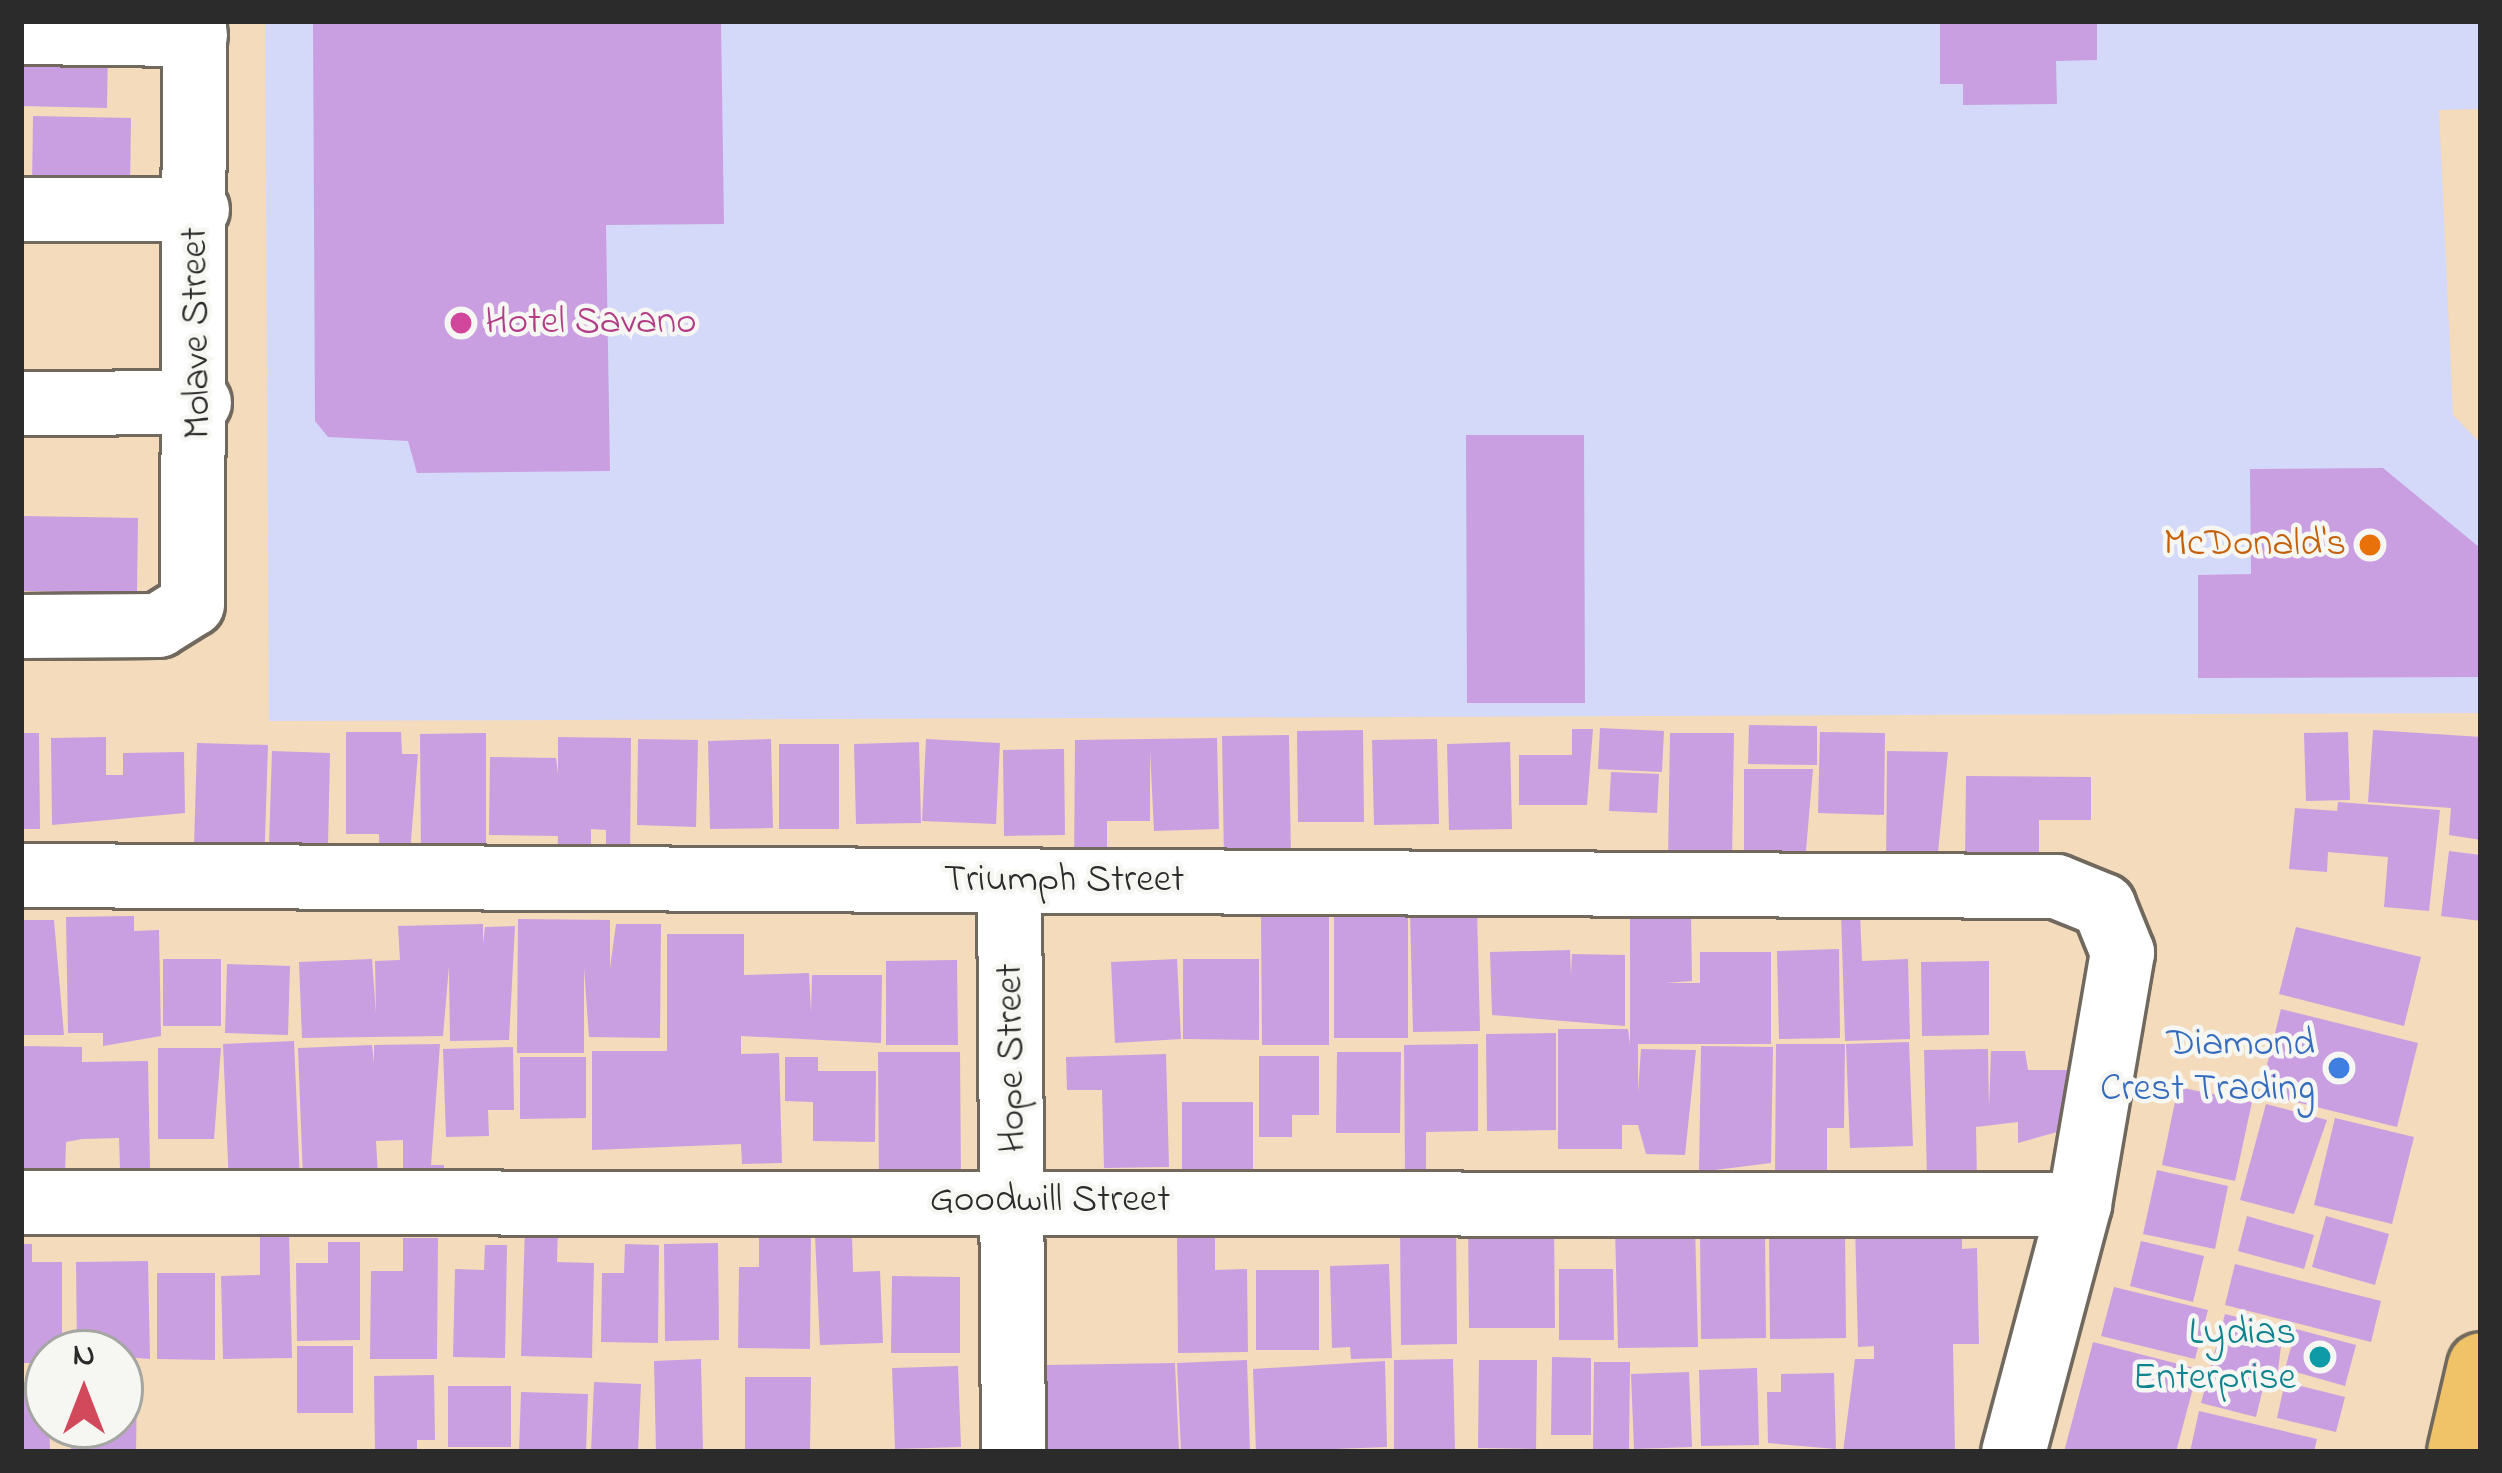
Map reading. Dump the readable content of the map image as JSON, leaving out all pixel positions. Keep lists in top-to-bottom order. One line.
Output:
{"streets":{"street":["Molave Street","Triumph Street","Hope Street","Goodwill Street"]},"crossings":[["Triumph Street","Hope Street"],["Triumph Street","Goodwill Street"],["Hope Street","Goodwill Street"]],"places":["Hotel Savano","McDonald's","Diamond Crest Trading","Lydias Enterprise"],"north":"top"}
